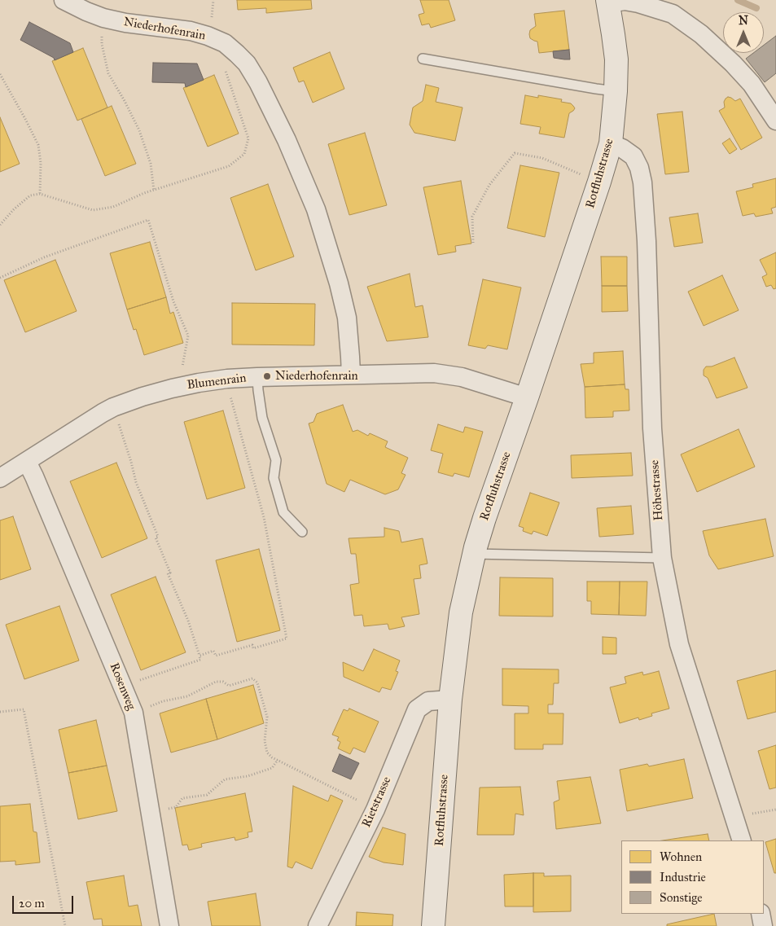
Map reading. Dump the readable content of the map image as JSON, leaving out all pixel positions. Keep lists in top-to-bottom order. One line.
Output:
{"streets":{"main road":["Rotfluhstrasse"],"street":["Niederhofenrain","Blumenrain","Höhestrasse","Rosenweg","Rietstrasse"]},"crossings":[["Niederhofenrain","Blumenrain"],["Rotfluhstrasse","Blumenrain"],["Rotfluhstrasse","Höhestrasse"],["Rotfluhstrasse","Rietstrasse"],["Blumenrain","Rosenweg"]],"places":["Niederhofenrain"],"legend":["Wohnen","Industrie","Sonstige"],"scale_bar":"20 m","north":"top"}
